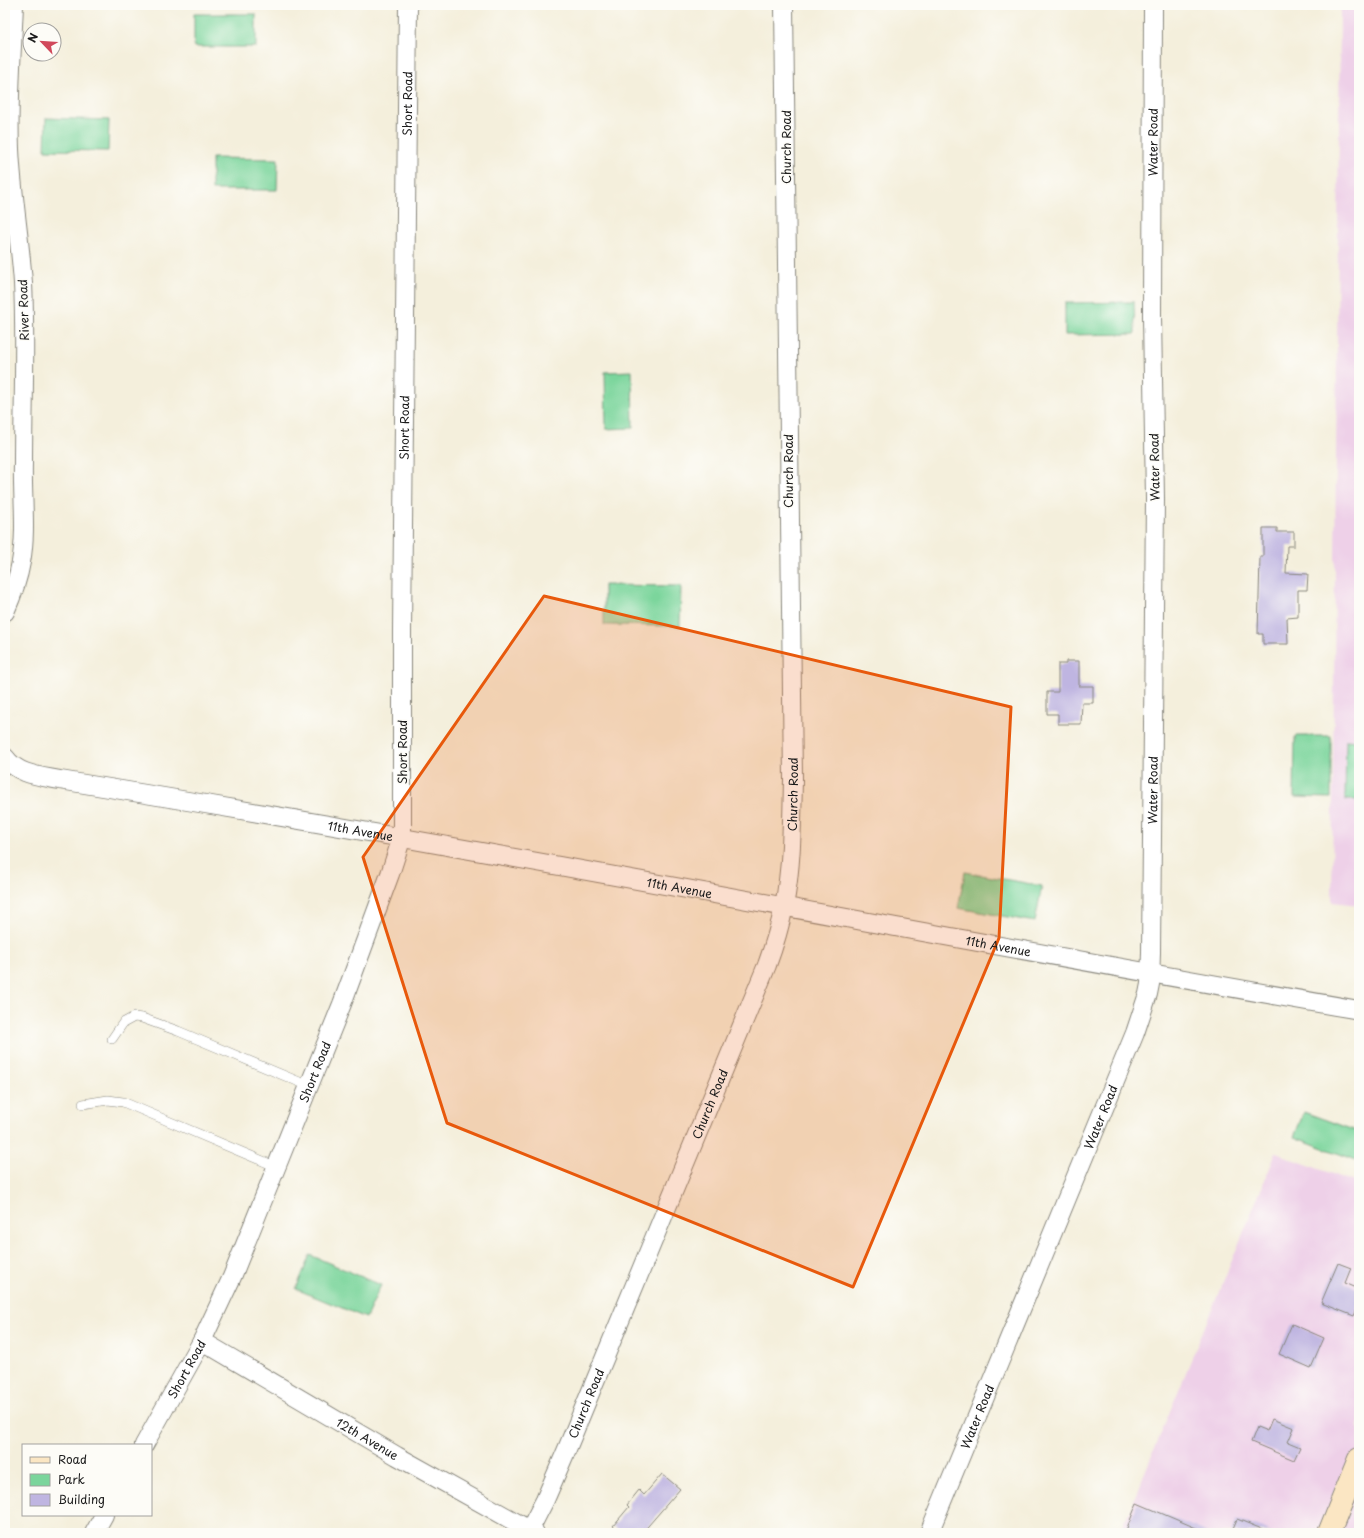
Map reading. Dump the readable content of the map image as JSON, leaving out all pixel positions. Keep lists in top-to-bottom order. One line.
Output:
{"streets":{"street":["Short Road","Water Road","Church Road","River Road","11th Avenue","12th Avenue"]},"crossings":[["Short Road","11th Avenue"],["Short Road","12th Avenue"],["Water Road","11th Avenue"],["Church Road","11th Avenue"],["Church Road","12th Avenue"]],"legend":["Road","Park","Building"],"north":"top left"}
